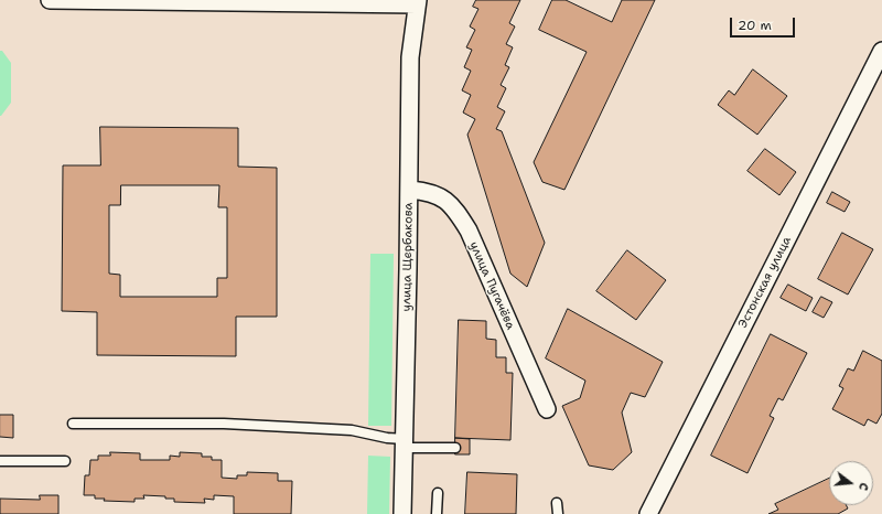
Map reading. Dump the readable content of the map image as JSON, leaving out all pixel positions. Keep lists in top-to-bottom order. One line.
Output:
{"streets":{"street":["улица Щербакова","Эстонская улица","улица Пугачёва"]},"crossings":[["улица Щербакова","улица Пугачёва"]],"scale_bar":"20 m","north":"right"}
